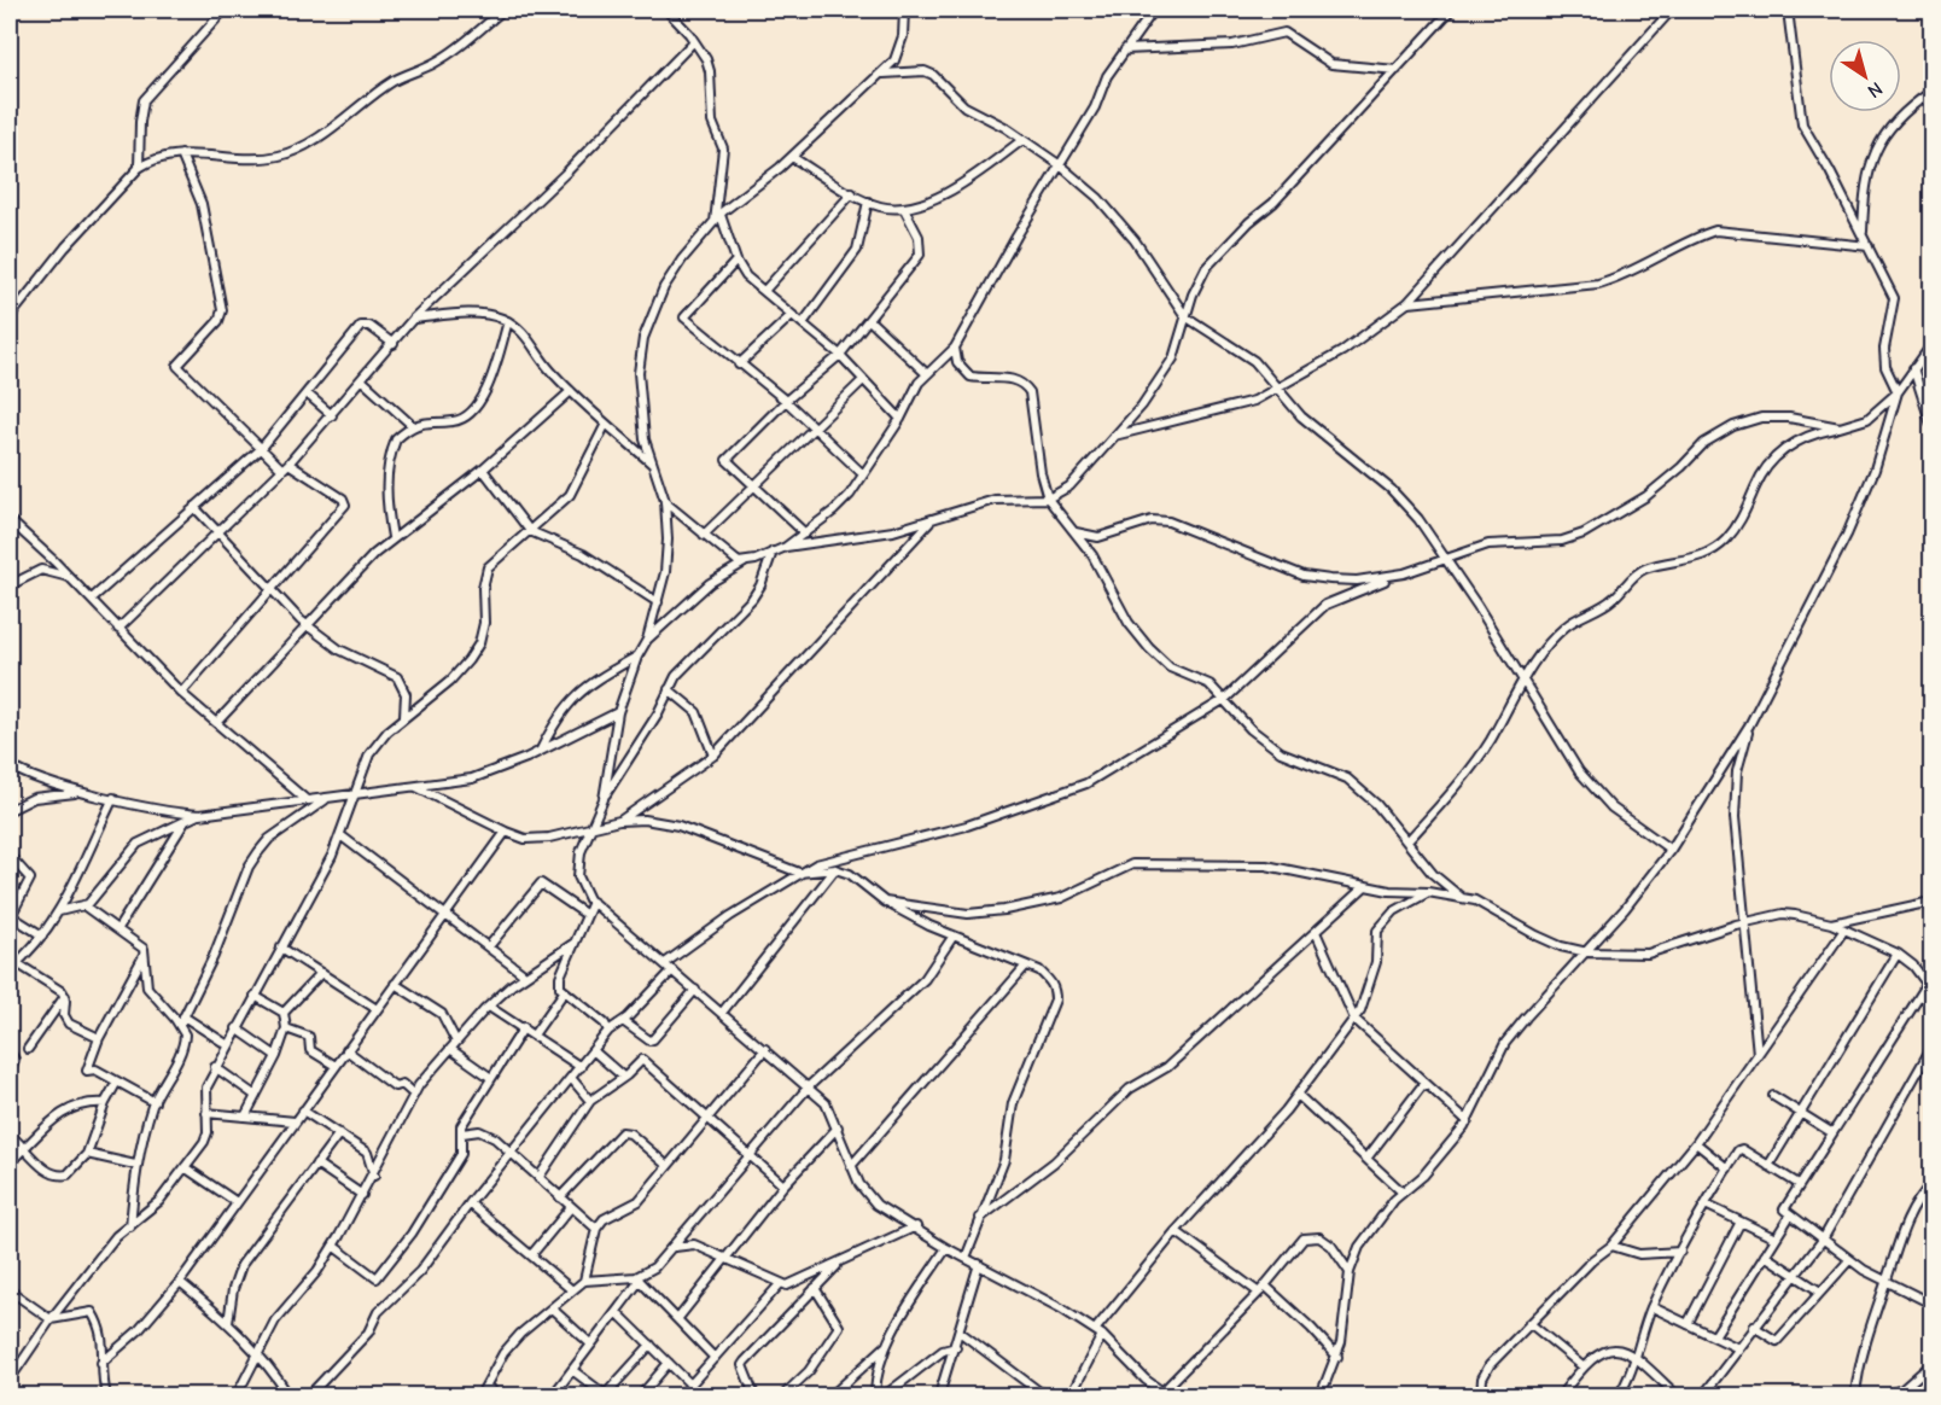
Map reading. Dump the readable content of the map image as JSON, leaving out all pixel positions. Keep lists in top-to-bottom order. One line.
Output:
{"north":"bottom right"}
